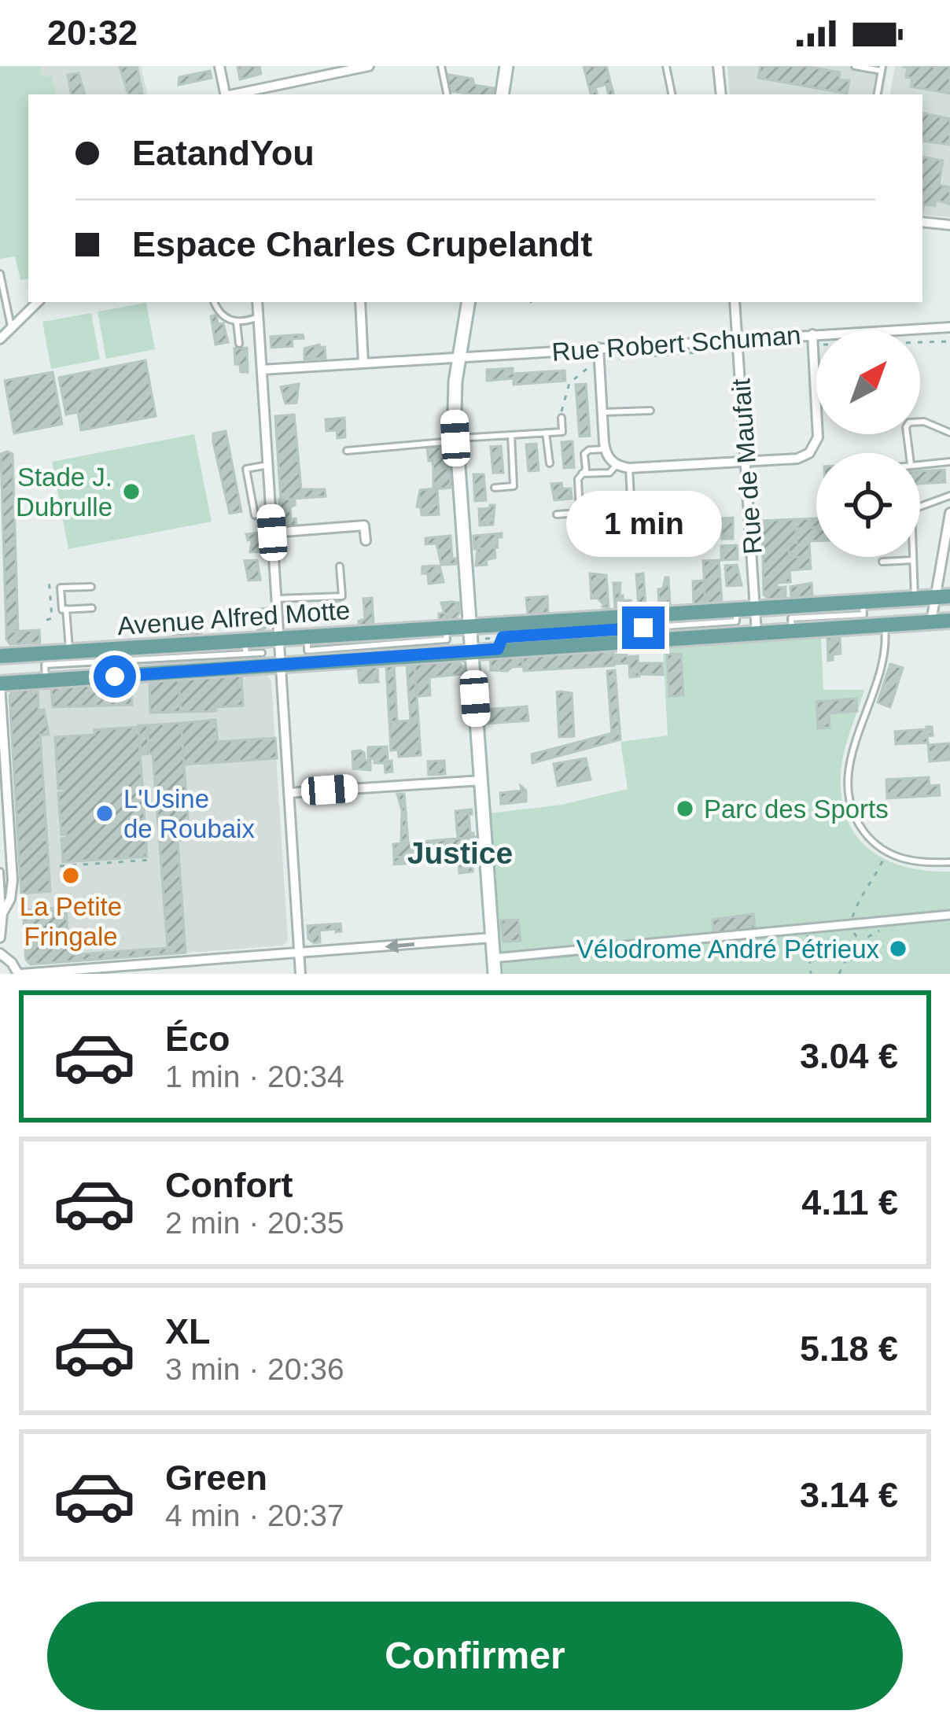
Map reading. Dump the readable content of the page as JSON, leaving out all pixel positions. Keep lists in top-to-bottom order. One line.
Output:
{"streets":{"main road":["Avenue Alfred Motte"],"street":["Rue Robert Schuman","Rue de Maufait"]},"crossings":[["Rue Robert Schuman","Rue de Maufait"],["Rue de Maufait","Avenue Alfred Motte"]],"districts":["Justice"],"places":["Stade J. Dubrulle","Parc des Sports","L'Usine de Roubaix","La Petite Fringale","Vélodrome André Pétrieux"],"north":"top right","page":{"status":"20:32","banner":["EatandYou","Espace Charles Crupelandt"],"bubble":"1 min","list":[{"name":"Éco","note":"1 min · 20:34","value":"3.04 €"},{"name":"Confort","note":"2 min · 20:35","value":"4.11 €"},{"name":"XL","note":"3 min · 20:36","value":"5.18 €"},{"name":"Green","note":"4 min · 20:37","value":"3.14 €"}],"buttons":"Confirmer"}}
